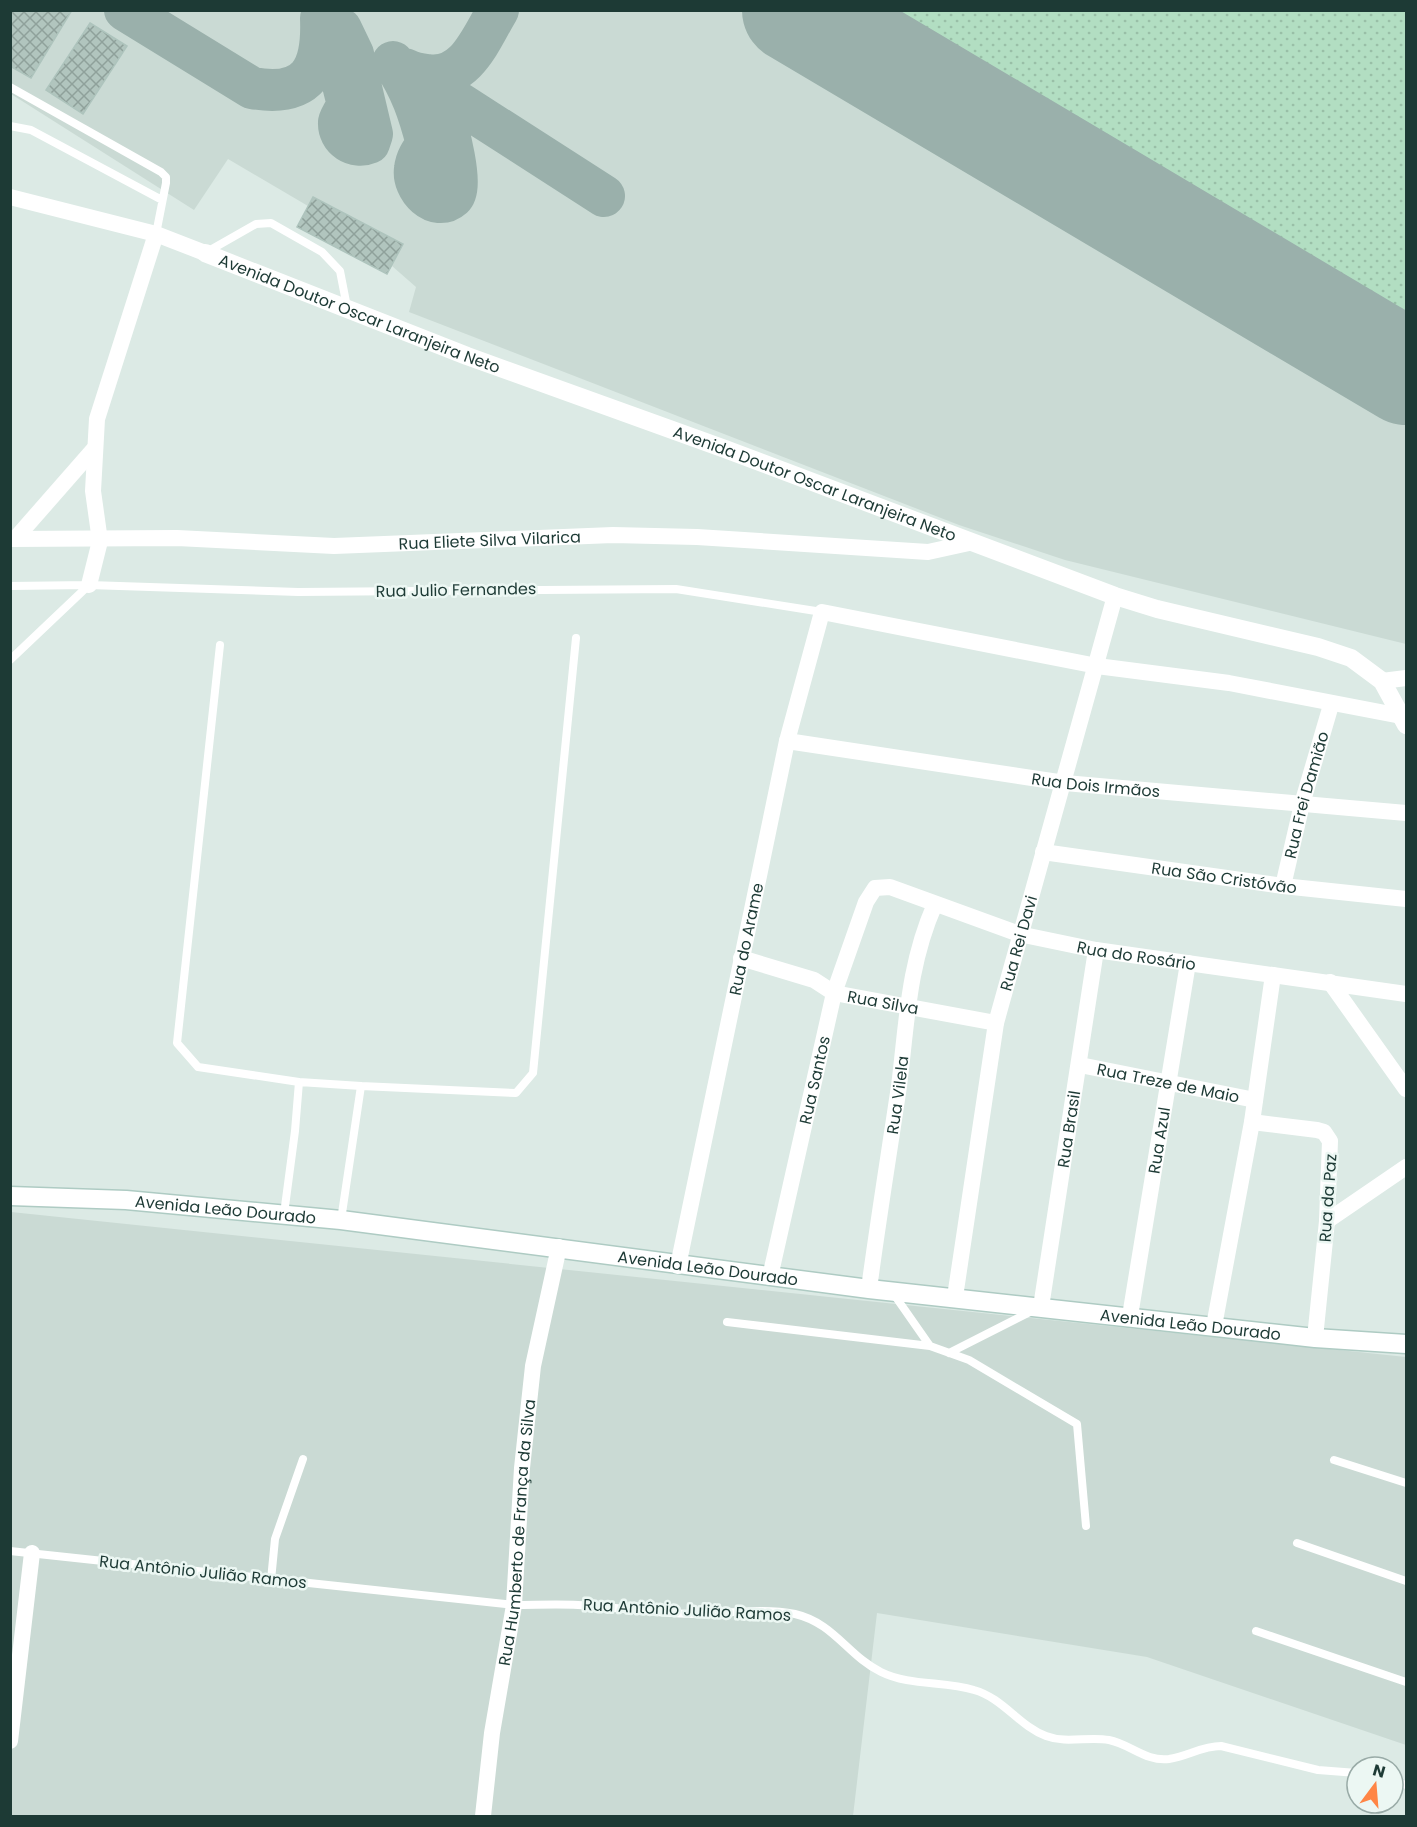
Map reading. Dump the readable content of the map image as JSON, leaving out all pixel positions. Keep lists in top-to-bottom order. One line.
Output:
{"streets":{"main road":["Avenida Doutor Oscar Laranjeira Neto","Avenida Leão Dourado"],"street":["Rua Eliete Silva Vilarica","Rua Dois Irmãos","Rua Frei Damião","Rua São Cristóvão","Rua do Arame","Rua Rei Davi","Rua do Rosário","Rua Silva","Rua Santos","Rua Treze de Maio","Rua Vilela","Rua Brasil","Rua Azul","Rua da Paz","Rua Humberto de França da Silva"],"lane":["Rua Julio Fernandes","Rua Antônio Julião Ramos"]},"crossings":[["Avenida Doutor Oscar Laranjeira Neto","Rua Eliete Silva Vilarica"],["Avenida Doutor Oscar Laranjeira Neto","Rua Rei Davi"],["Rua Julio Fernandes","Rua do Arame"],["Rua Dois Irmãos","Rua Frei Damião"],["Rua Dois Irmãos","Rua do Arame"],["Rua Dois Irmãos","Rua Rei Davi"],["Rua Frei Damião","Rua São Cristóvão"],["Rua São Cristóvão","Rua Rei Davi"],["Rua do Arame","Rua Silva"],["Rua do Arame","Avenida Leão Dourado"],["Rua Rei Davi","Rua do Rosário"],["Rua Rei Davi","Rua Silva"],["Rua Rei Davi","Avenida Leão Dourado"],["Rua do Rosário","Rua Santos"],["Rua do Rosário","Rua Vilela"],["Rua do Rosário","Rua Brasil"],["Rua do Rosário","Rua Azul"],["Rua Silva","Rua Santos"],["Rua Silva","Rua Vilela"],["Rua Santos","Avenida Leão Dourado"],["Rua Treze de Maio","Rua Brasil"],["Rua Treze de Maio","Rua Azul"],["Rua Vilela","Avenida Leão Dourado"],["Rua Brasil","Avenida Leão Dourado"],["Rua Azul","Avenida Leão Dourado"],["Rua da Paz","Avenida Leão Dourado"],["Avenida Leão Dourado","Rua Humberto de França da Silva"],["Rua Humberto de França da Silva","Rua Antônio Julião Ramos"]],"north":"top"}
